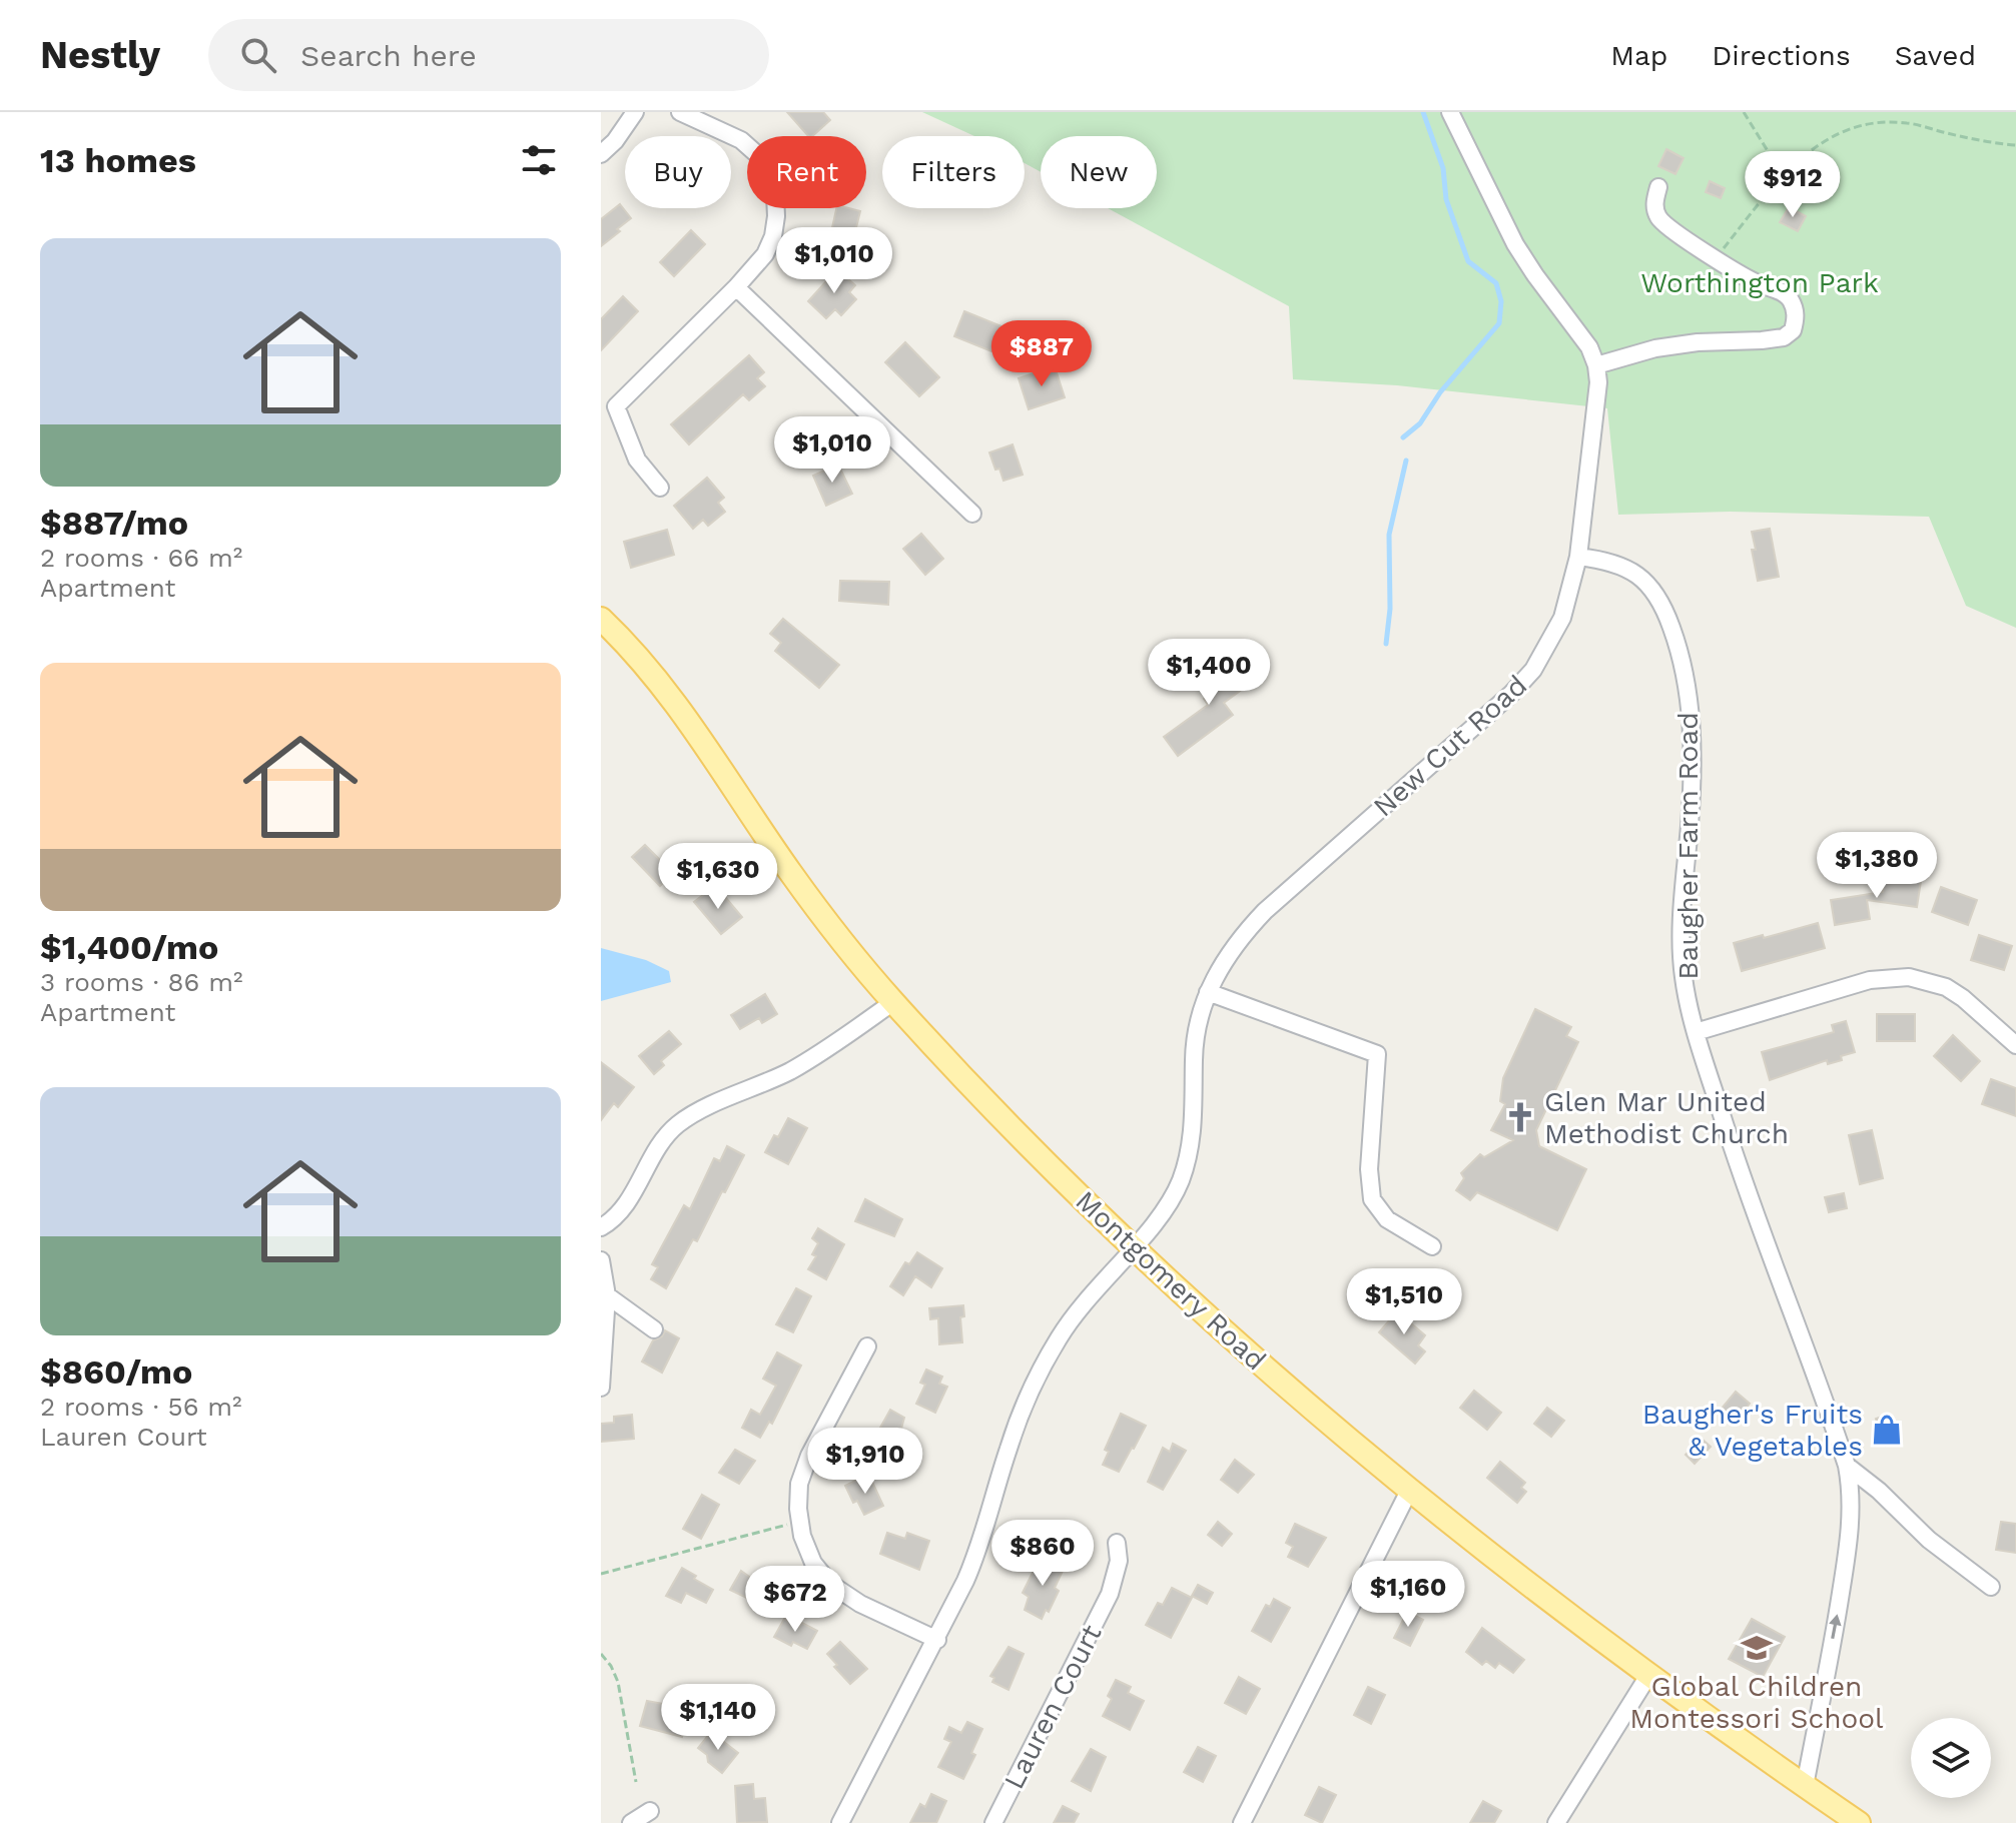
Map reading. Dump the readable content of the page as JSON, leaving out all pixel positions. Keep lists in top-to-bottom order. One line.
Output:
{"streets":{"main road":["Montgomery Road"],"street":["New Cut Road","Baugher Farm Road","Lauren Court"]},"crossings":[["New Cut Road","Baugher Farm Road"],["New Cut Road","Montgomery Road"],["Baugher Farm Road","Montgomery Road"]],"parks":["Worthington Park"],"places":{"church":["Glen Mar United Methodist Church"],"shop":["Baugher's Fruits & Vegetables"],"school or university":["Global Children Montessori School"]},"page":{"header":"Nestly","search":"Search here","nav":["Map","Directions","Saved"],"heading":"13 homes","chip":["Buy","Rent","Filters","New"],"price":["$912","$1,010","$887","$1,010","$1,400","$1,380","$1,630","$1,510","$1,910","$860","$1,160","$672","$1,140"],"list":[{"name":"$887/mo","note":"2 rooms · 66 m² · Apartment"},{"name":"$1,400/mo","note":"3 rooms · 86 m² · Apartment"},{"name":"$860/mo","note":"2 rooms · 56 m² · Lauren Court"}]}}
